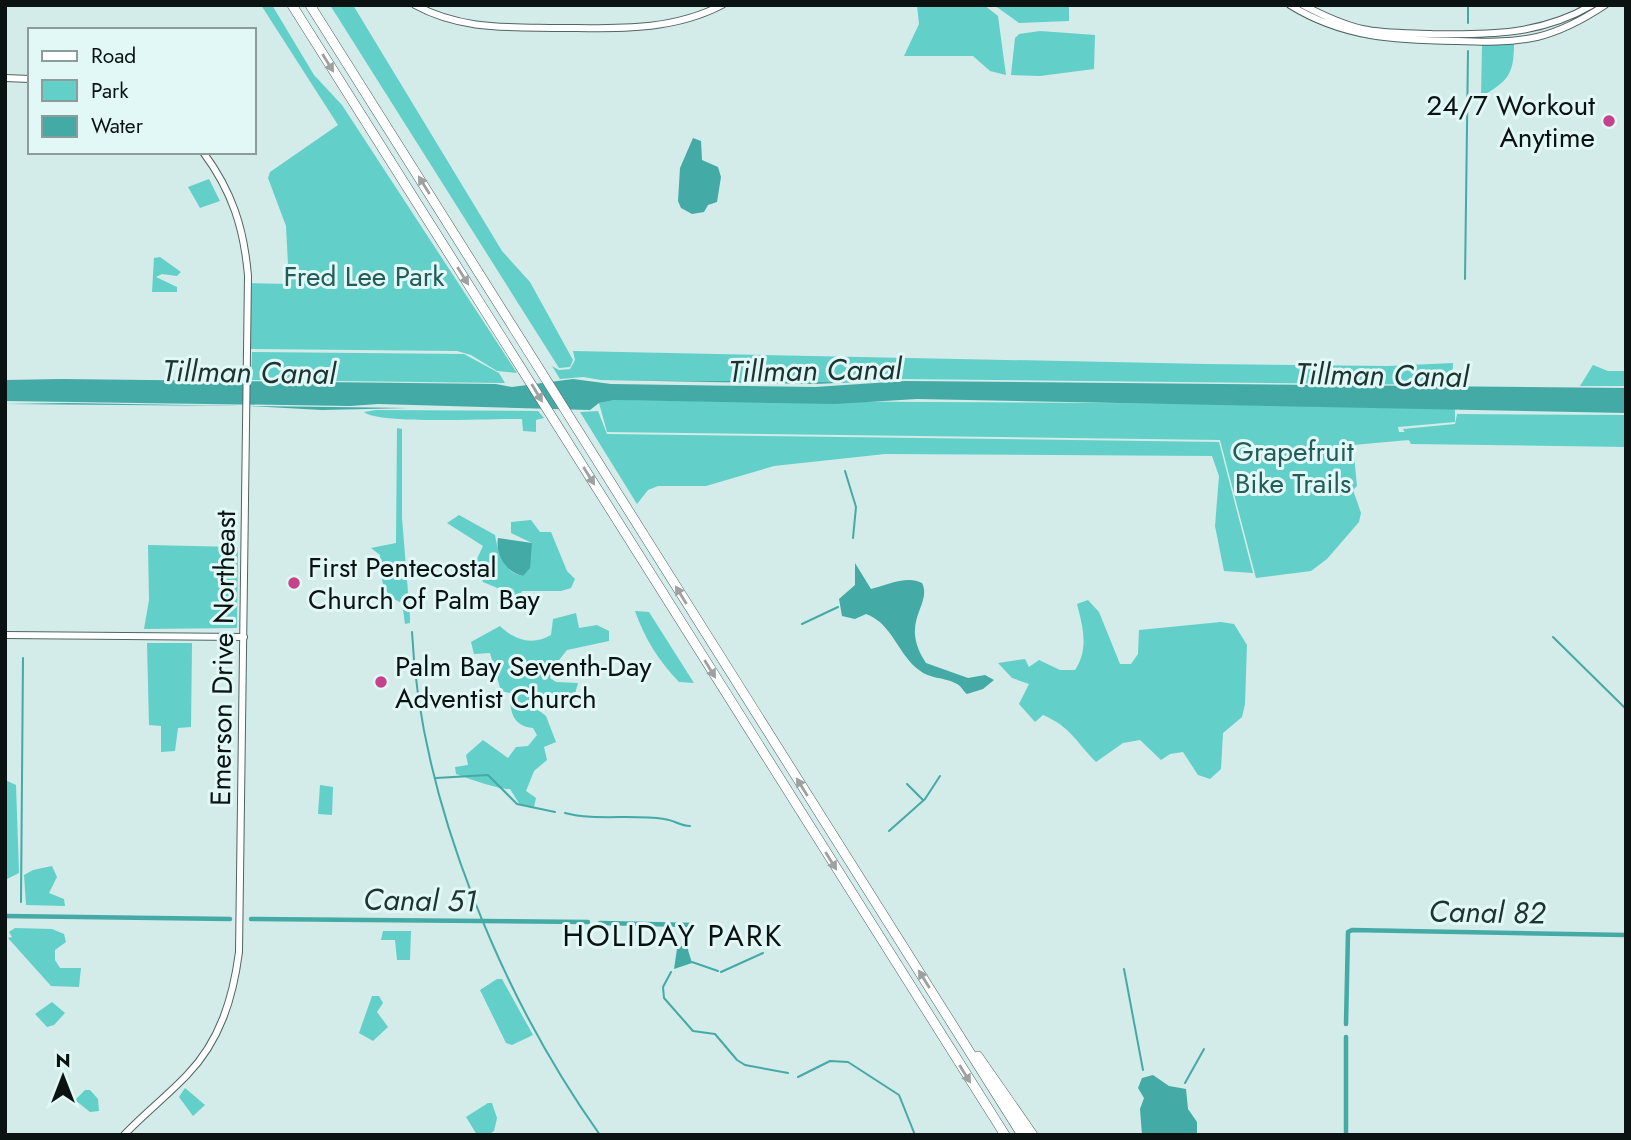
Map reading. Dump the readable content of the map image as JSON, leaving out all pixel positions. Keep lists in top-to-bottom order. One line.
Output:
{"streets":{"street":["Emerson Drive Northeast"]},"districts":["HOLIDAY PARK"],"water":["Tillman Canal","Canal 51","Canal 82"],"parks":["Fred Lee Park","Grapefruit Bike Trails"],"places":["24/7 Workout Anytime","First Pentecostal Church of Palm Bay","Palm Bay Seventh-Day Adventist Church"],"legend":["Road","Park","Water"],"north":"top"}
